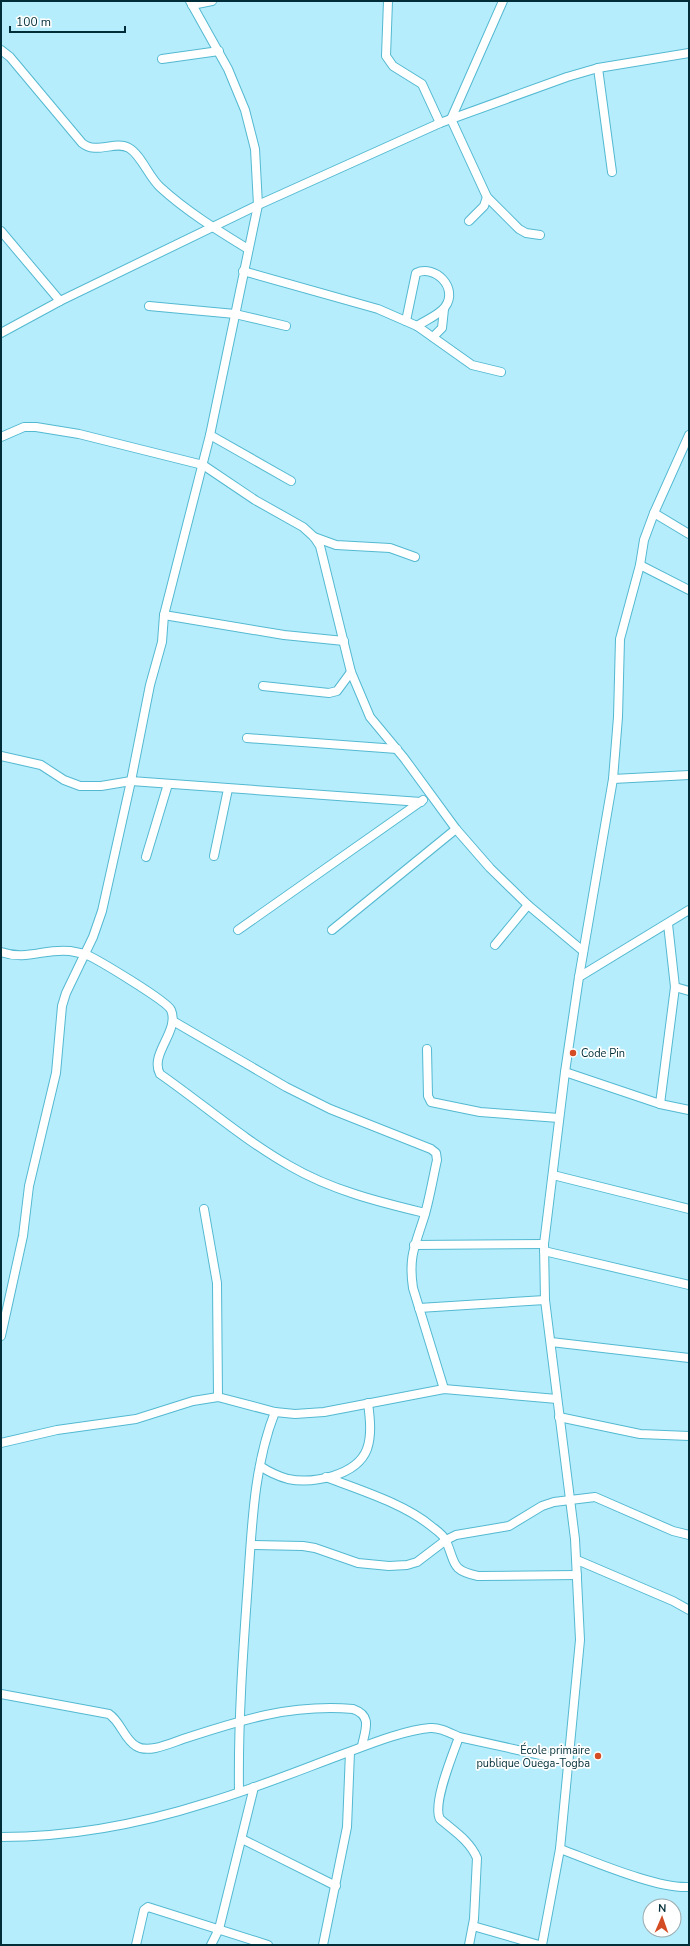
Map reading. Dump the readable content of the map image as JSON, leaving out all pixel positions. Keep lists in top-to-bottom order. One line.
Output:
{"places":["Code Pin","École primaire publique Ouega-Togba"],"scale_bar":"100 m","north":"top"}
